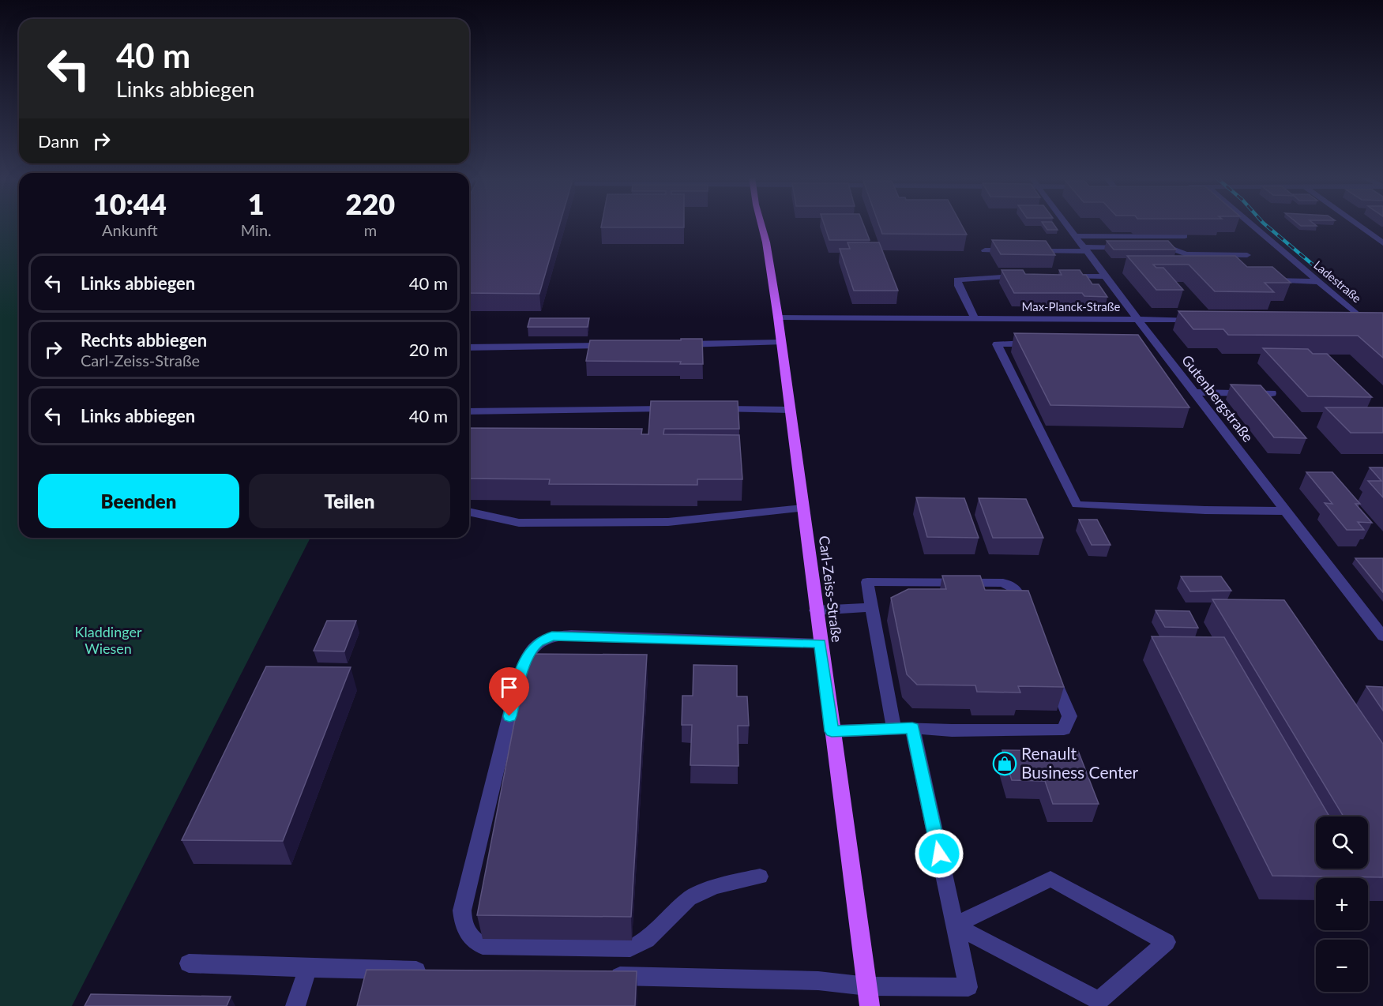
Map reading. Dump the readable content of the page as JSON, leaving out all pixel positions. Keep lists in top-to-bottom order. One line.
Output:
{"streets":{"main road":["Carl-Zeiss-Straße"],"street":["Ladestraße","Max-Planck-Straße","Gutenbergstraße"]},"crossings":[["Max-Planck-Straße","Gutenbergstraße"],["Max-Planck-Straße","Carl-Zeiss-Straße"]],"parks":["Kladdinger Wiesen"],"places":{"shop":["Renault Business Center"]},"page":{"turn":["40 m","Links abbiegen"],"then":"Dann","eta":["10:44","Ankunft","1","Min.","220","m"],"list":[{"name":"Links abbiegen","value":"40 m"},{"name":"Rechts abbiegen","note":"Carl-Zeiss-Straße","value":"20 m"},{"name":"Links abbiegen","value":"40 m"}],"buttons":["Beenden","Teilen"],"map_buttons":["+","−"]}}
